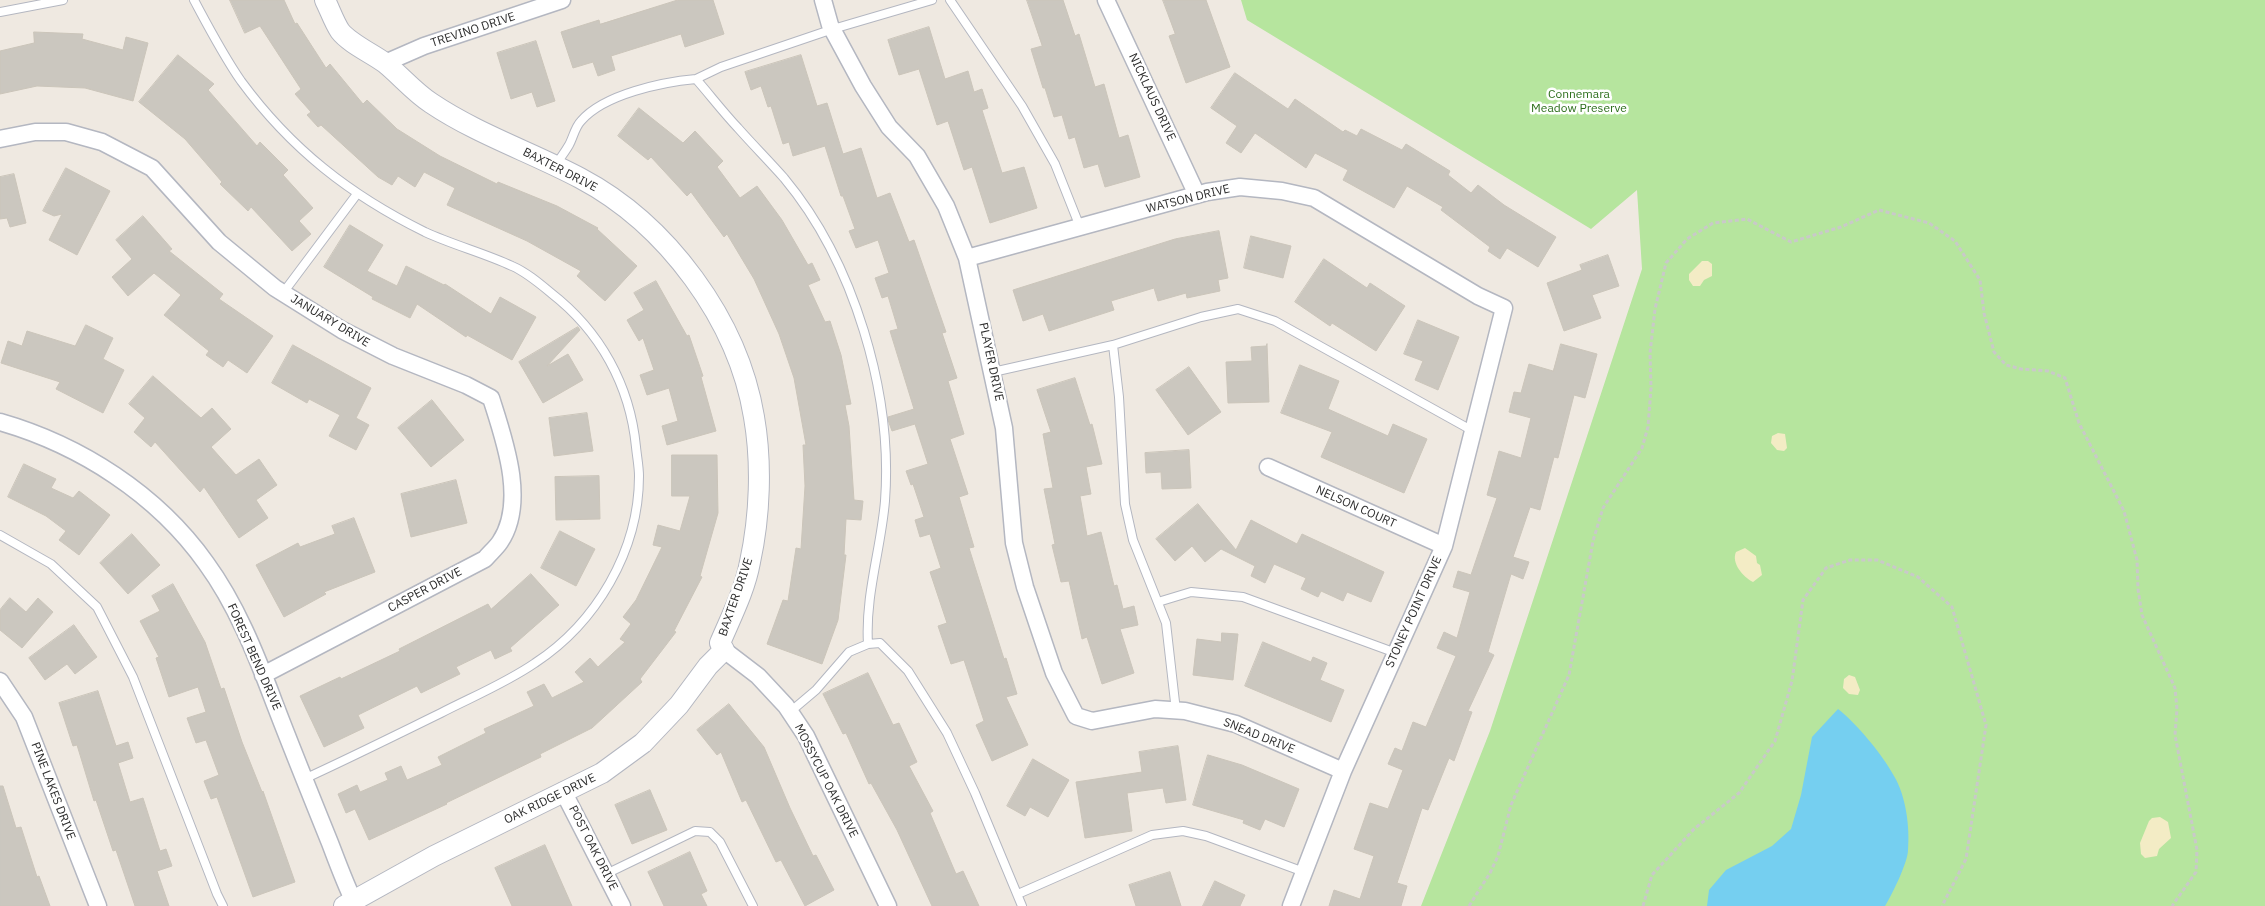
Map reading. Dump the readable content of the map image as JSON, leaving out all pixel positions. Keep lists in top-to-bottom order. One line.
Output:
{"streets":{"street":["TREVINO DRIVE","NICKLAUS DRIVE","BAXTER DRIVE","WATSON DRIVE","JANUARY DRIVE","PLAYER DRIVE","NELSON COURT","CASPER DRIVE","STONEY POINT DRIVE","FOREST BEND DRIVE","SNEAD DRIVE","MOSSYCUP OAK DRIVE","PINE LAKES DRIVE","OAK RIDGE DRIVE","POST OAK DRIVE"]},"crossings":[["TREVINO DRIVE","BAXTER DRIVE"],["NICKLAUS DRIVE","WATSON DRIVE"],["BAXTER DRIVE","MOSSYCUP OAK DRIVE"],["BAXTER DRIVE","OAK RIDGE DRIVE"],["WATSON DRIVE","PLAYER DRIVE"],["WATSON DRIVE","STONEY POINT DRIVE"],["JANUARY DRIVE","CASPER DRIVE"],["PLAYER DRIVE","SNEAD DRIVE"],["NELSON COURT","STONEY POINT DRIVE"],["CASPER DRIVE","FOREST BEND DRIVE"],["STONEY POINT DRIVE","SNEAD DRIVE"],["FOREST BEND DRIVE","OAK RIDGE DRIVE"],["MOSSYCUP OAK DRIVE","OAK RIDGE DRIVE"],["OAK RIDGE DRIVE","POST OAK DRIVE"]],"parks":["Connemara Meadow Preserve"]}
